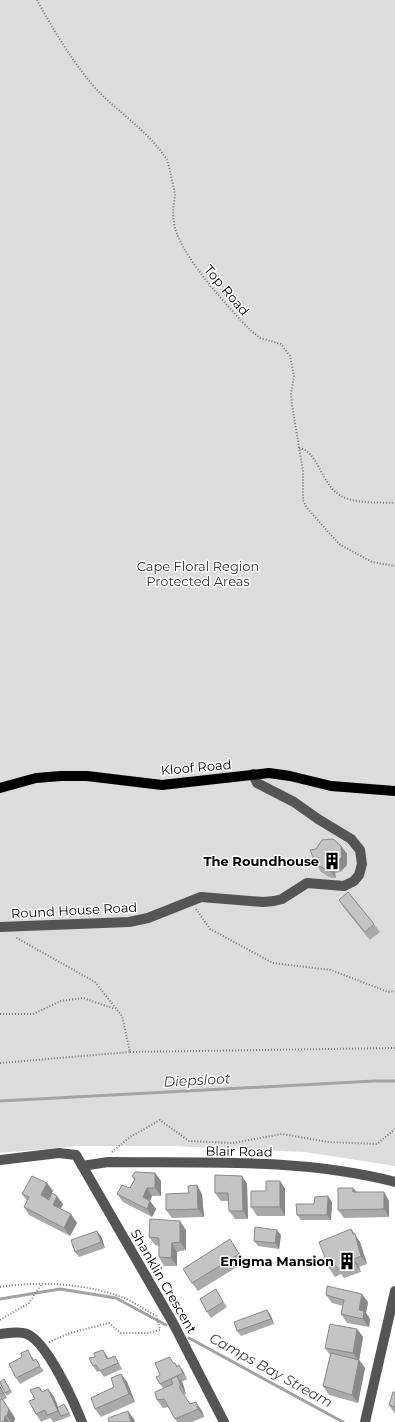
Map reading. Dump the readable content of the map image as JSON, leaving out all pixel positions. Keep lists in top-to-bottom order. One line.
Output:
{"streets":{"main road":["Kloof Road"],"street":["Round House Road","Blair Road","Shanklin Crescent"],"path":["Top Road"]},"crossings":[["Kloof Road","Round House Road"],["Blair Road","Shanklin Crescent"]],"water":["Diepsloot","Camps Bay Stream"],"parks":["Cape Floral Region Protected Areas"],"places":{"building":["The Roundhouse","Enigma Mansion"]}}
